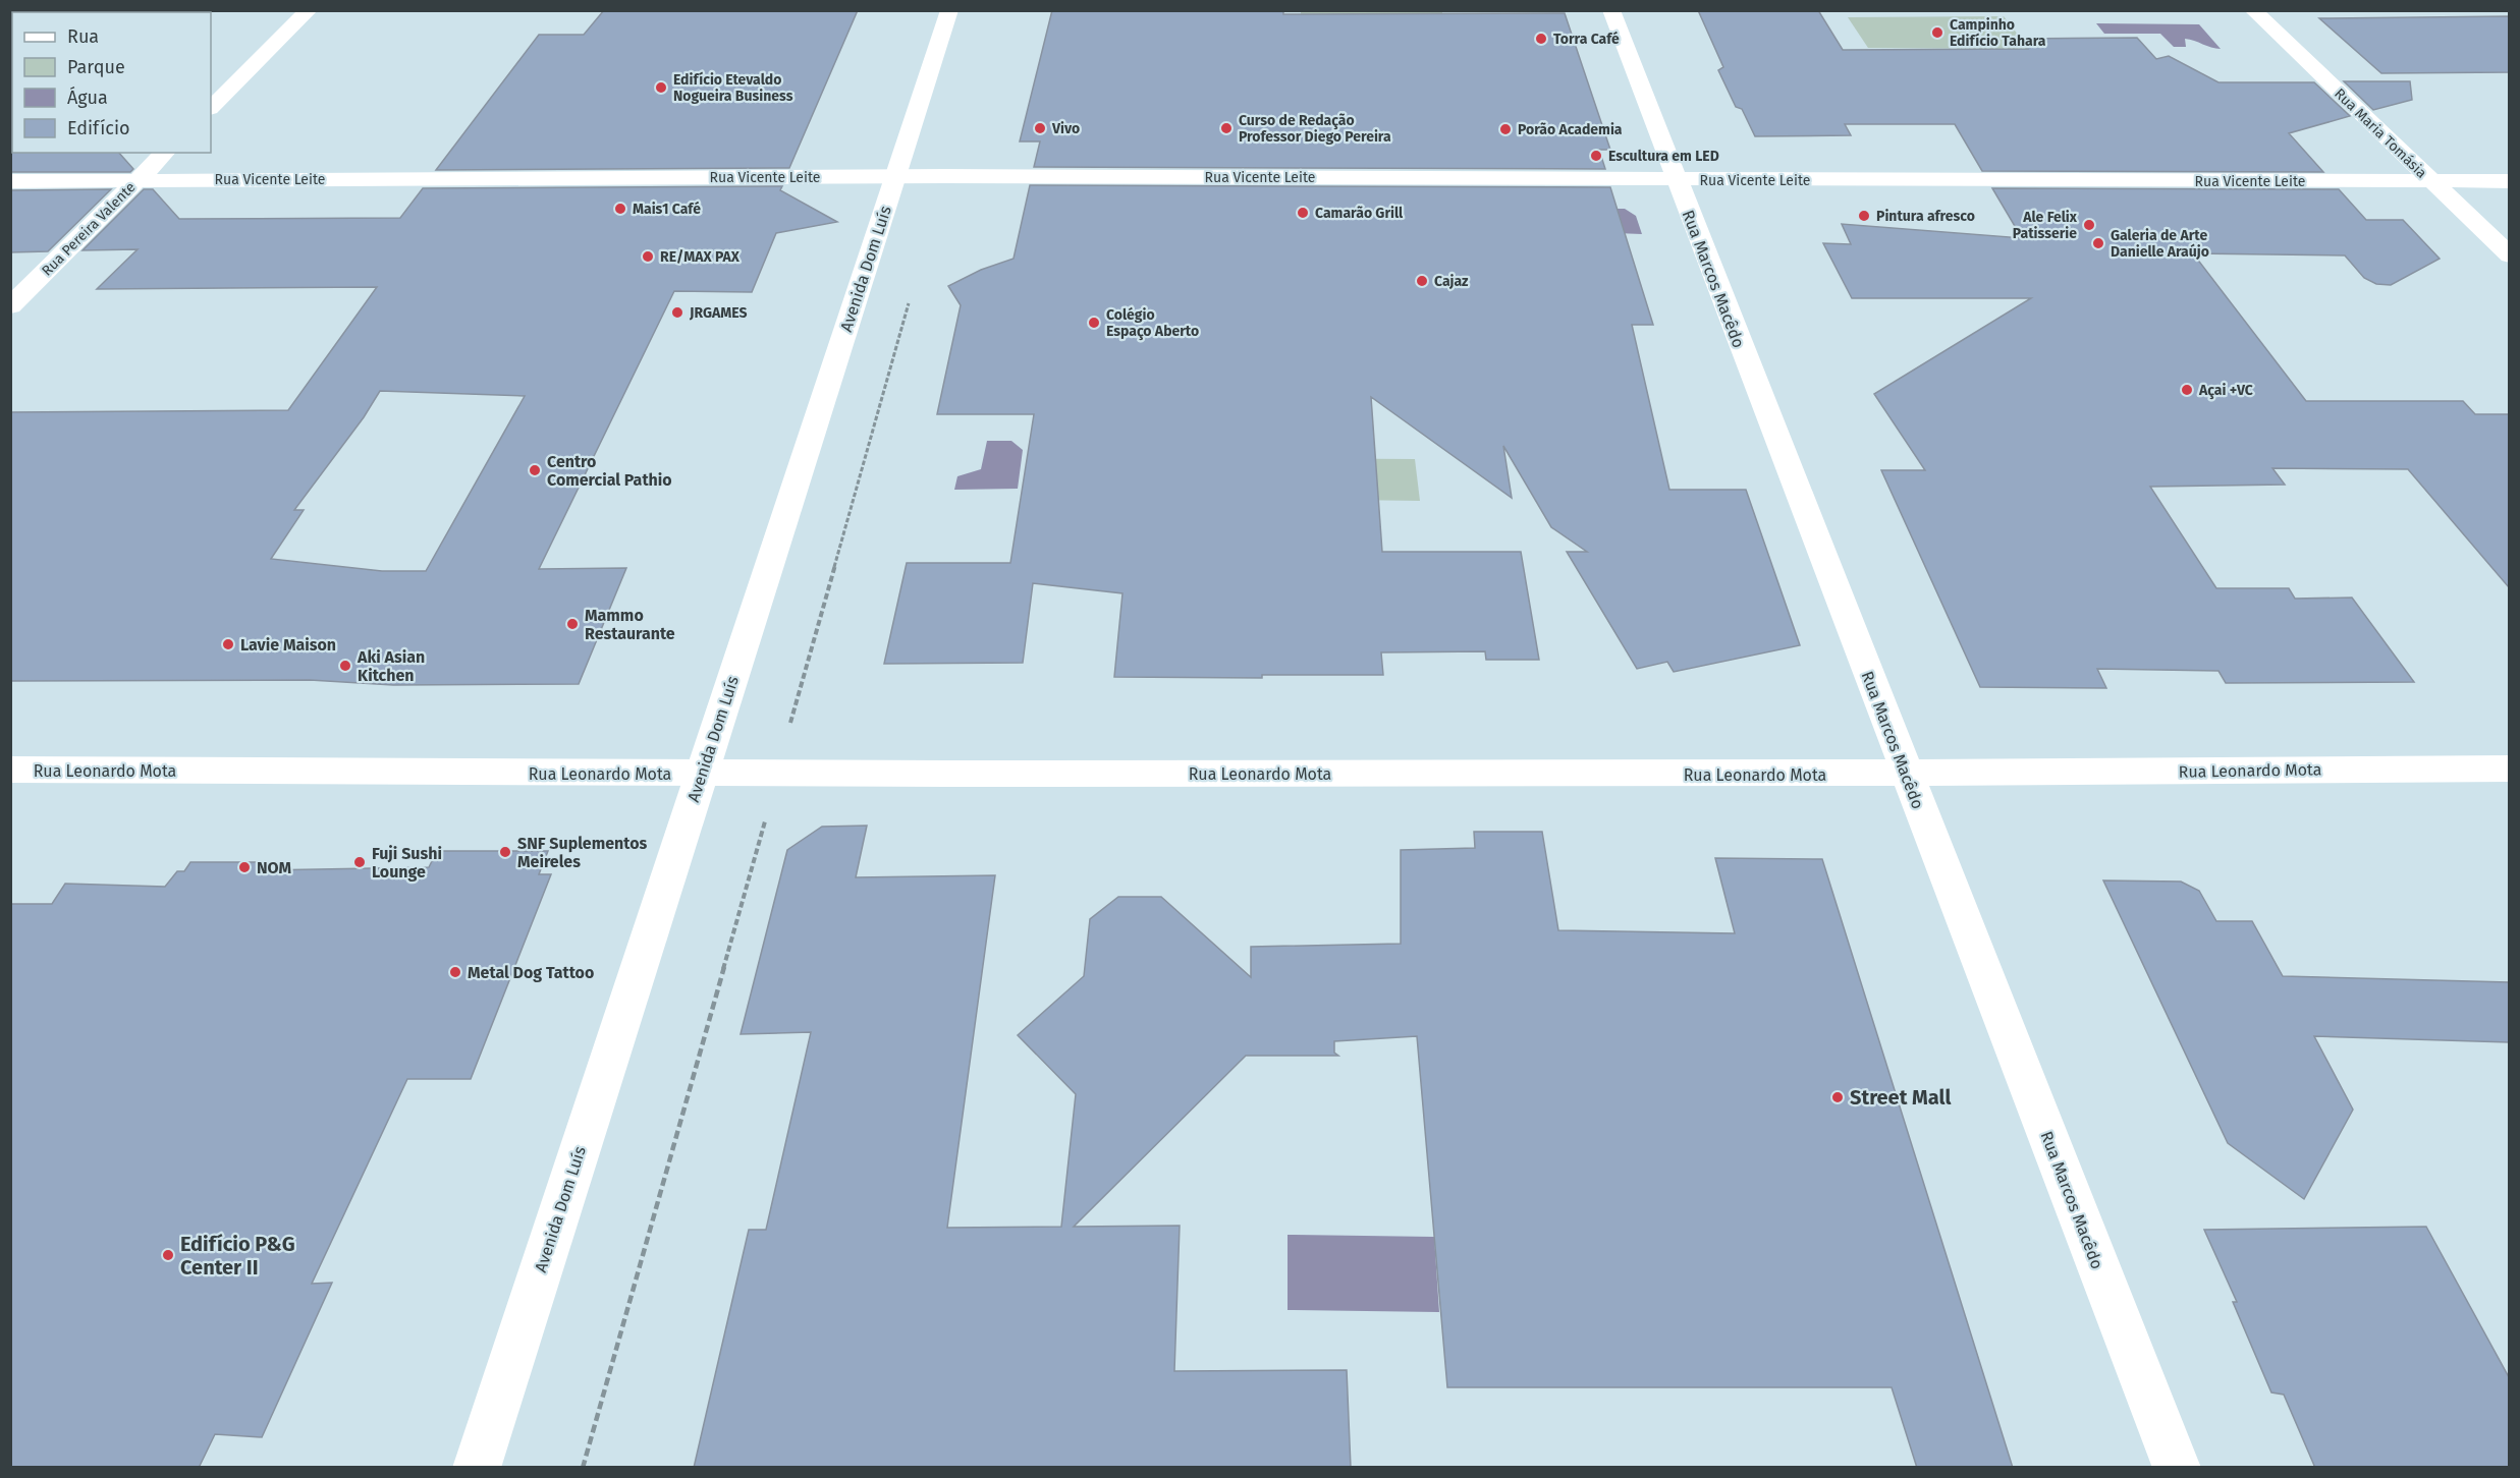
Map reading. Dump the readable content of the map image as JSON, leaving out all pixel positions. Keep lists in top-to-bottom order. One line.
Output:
{"streets":{"street":["Rua Maria Tomásia","Rua Vicente Leite","Rua Pereira Valente","Avenida Dom Luís","Rua Marcos Macêdo","Rua Leonardo Mota"]},"crossings":[["Rua Maria Tomásia","Rua Vicente Leite"],["Rua Vicente Leite","Rua Pereira Valente"],["Rua Vicente Leite","Avenida Dom Luís"],["Rua Vicente Leite","Rua Marcos Macêdo"],["Avenida Dom Luís","Rua Leonardo Mota"],["Rua Marcos Macêdo","Rua Leonardo Mota"]],"places":["Campinho Edifício Tahara","Torra Café","Edifício Etevaldo Nogueira Business","Vivo","Curso de Redação Professor Diego Pereira","Porão Academia","Escultura em LED","Mais1 Café","Camarão Grill","Pintura afresco","Ale Felix Patisserie","Galeria de Arte Danielle Araújo","RE/MAX PAX","Cajaz","JRGAMES","Colégio Espaço Aberto","Açai +VC","Centro Comercial Pathio","Mammo Restaurante","Lavie Maison","Aki Asian Kitchen","SNF Suplementos Meireles","Fuji Sushi Lounge","NOM","Metal Dog Tattoo","Street Mall","Edifício P&G Center II"],"legend":["Rua","Parque","Água","Edifício"]}
